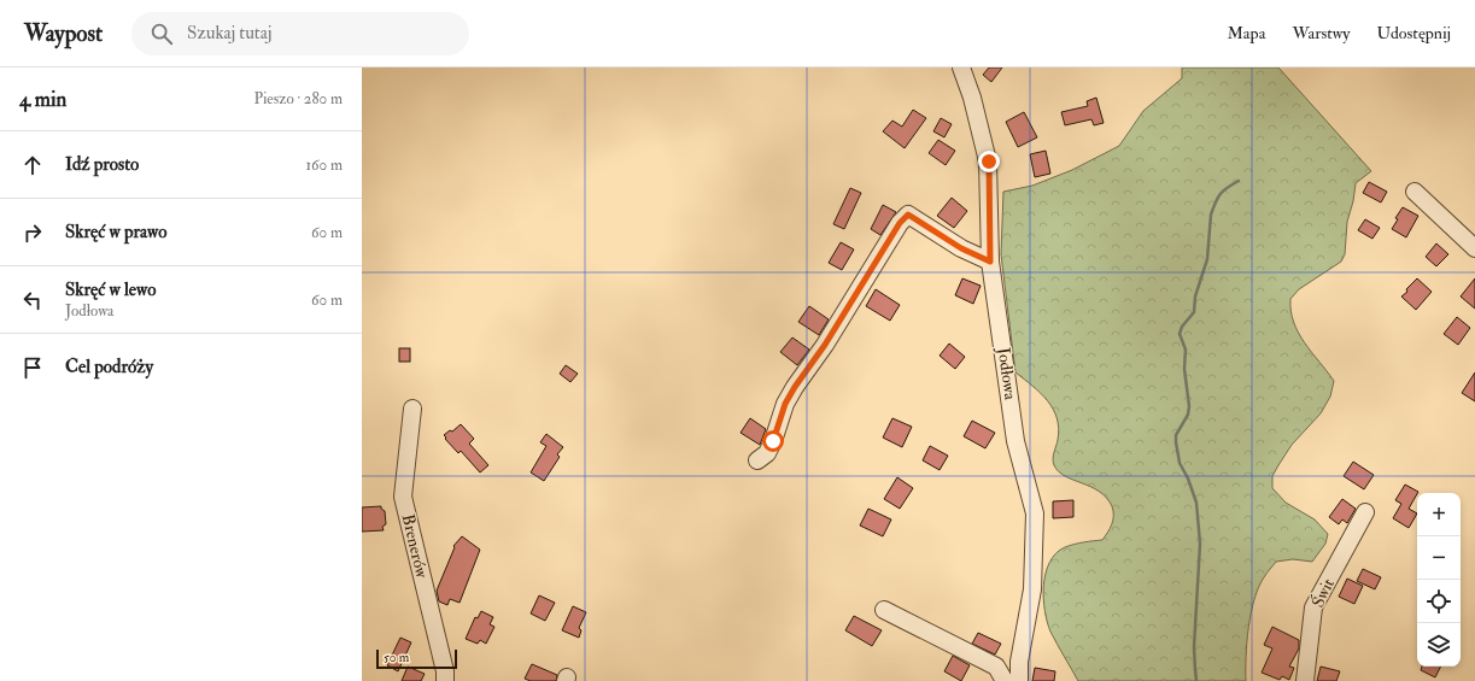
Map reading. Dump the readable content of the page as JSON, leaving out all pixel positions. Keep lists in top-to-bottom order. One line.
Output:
{"streets":{"street":["Jodłowa","Brenerów","Świt"]},"scale_bar":"50 m","page":{"header":"Waypost","search":"Szukaj tutaj","nav":["Mapa","Warstwy","Udostępnij"],"heading":["4 min","Pieszo · 280 m"],"list":[["Idź prosto","160 m"],["Skręć w prawo","60 m"],["Skręć w lewo","Jodłowa","60 m"],"Cel podróży"],"map_buttons":["+","−"],"scale":"50 m"}}
